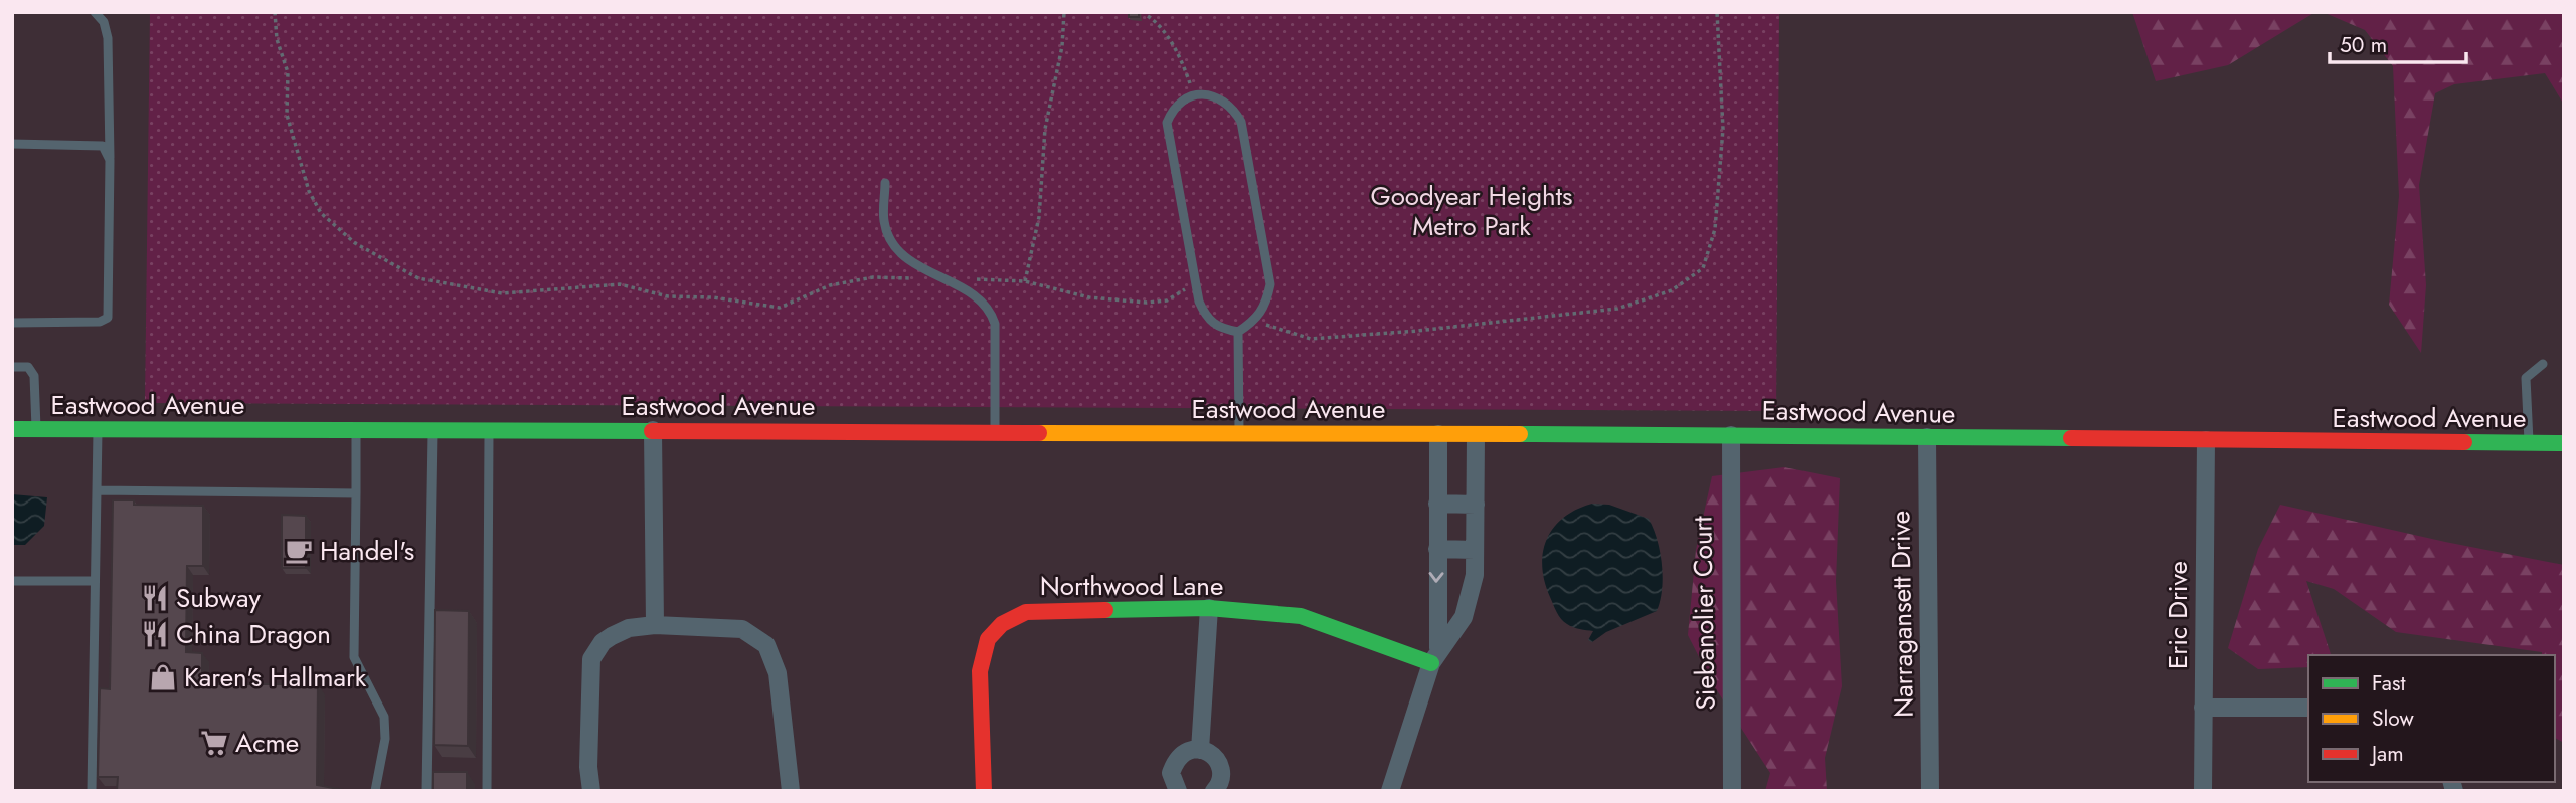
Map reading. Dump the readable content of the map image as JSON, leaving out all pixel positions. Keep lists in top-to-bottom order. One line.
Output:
{"streets":{"street":["Eastwood Avenue","Northwood Lane","Siebanolier Court","Narragansett Drive","Eric Drive"]},"crossings":[["Eastwood Avenue","Siebanolier Court"],["Eastwood Avenue","Narragansett Drive"],["Eastwood Avenue","Eric Drive"]],"parks":["Goodyear Heights Metro Park"],"places":{"cafe":["Handel's"],"restaurant":["Subway","China Dragon"],"shop":["Karen's Hallmark"],"supermarket":["Acme"]},"legend":["Fast","Slow","Jam"],"scale_bar":"50 m"}
